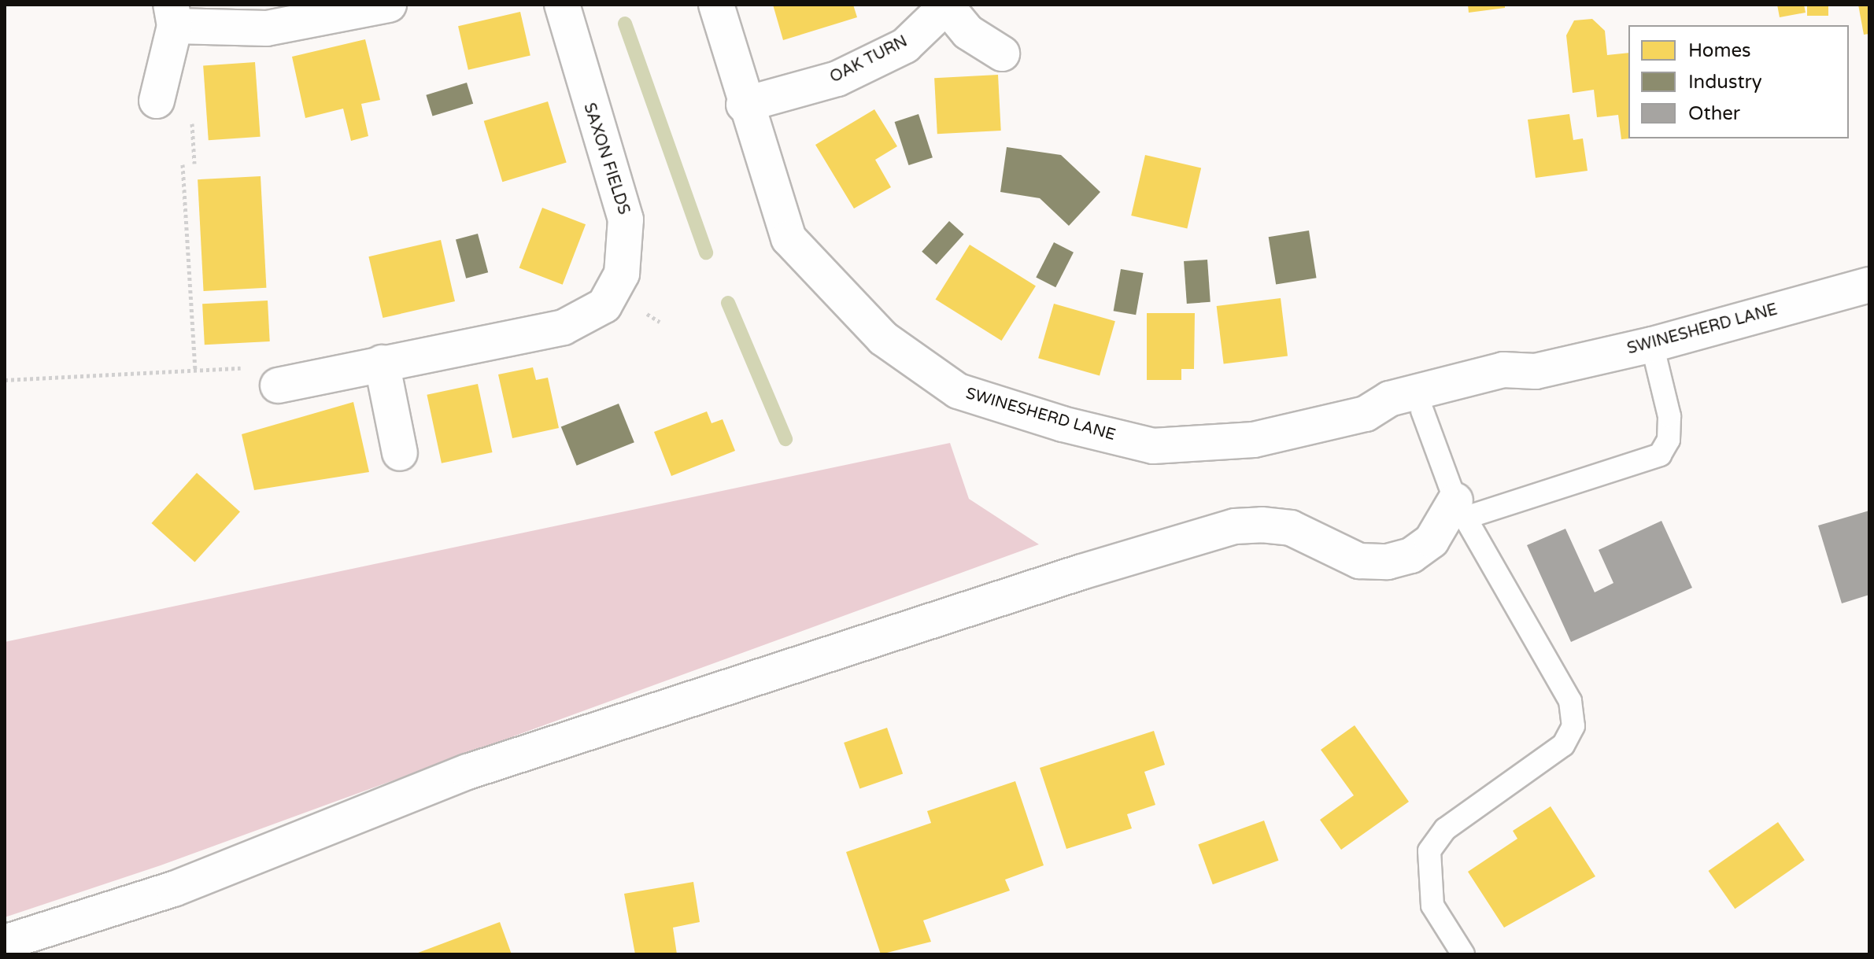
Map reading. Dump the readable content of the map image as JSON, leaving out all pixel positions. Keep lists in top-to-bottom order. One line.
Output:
{"streets":{"street":["OAK TURN","SAXON FIELDS","SWINESHERD LANE"]},"crossings":[["OAK TURN","SWINESHERD LANE"]],"legend":["Homes","Industry","Other"]}
